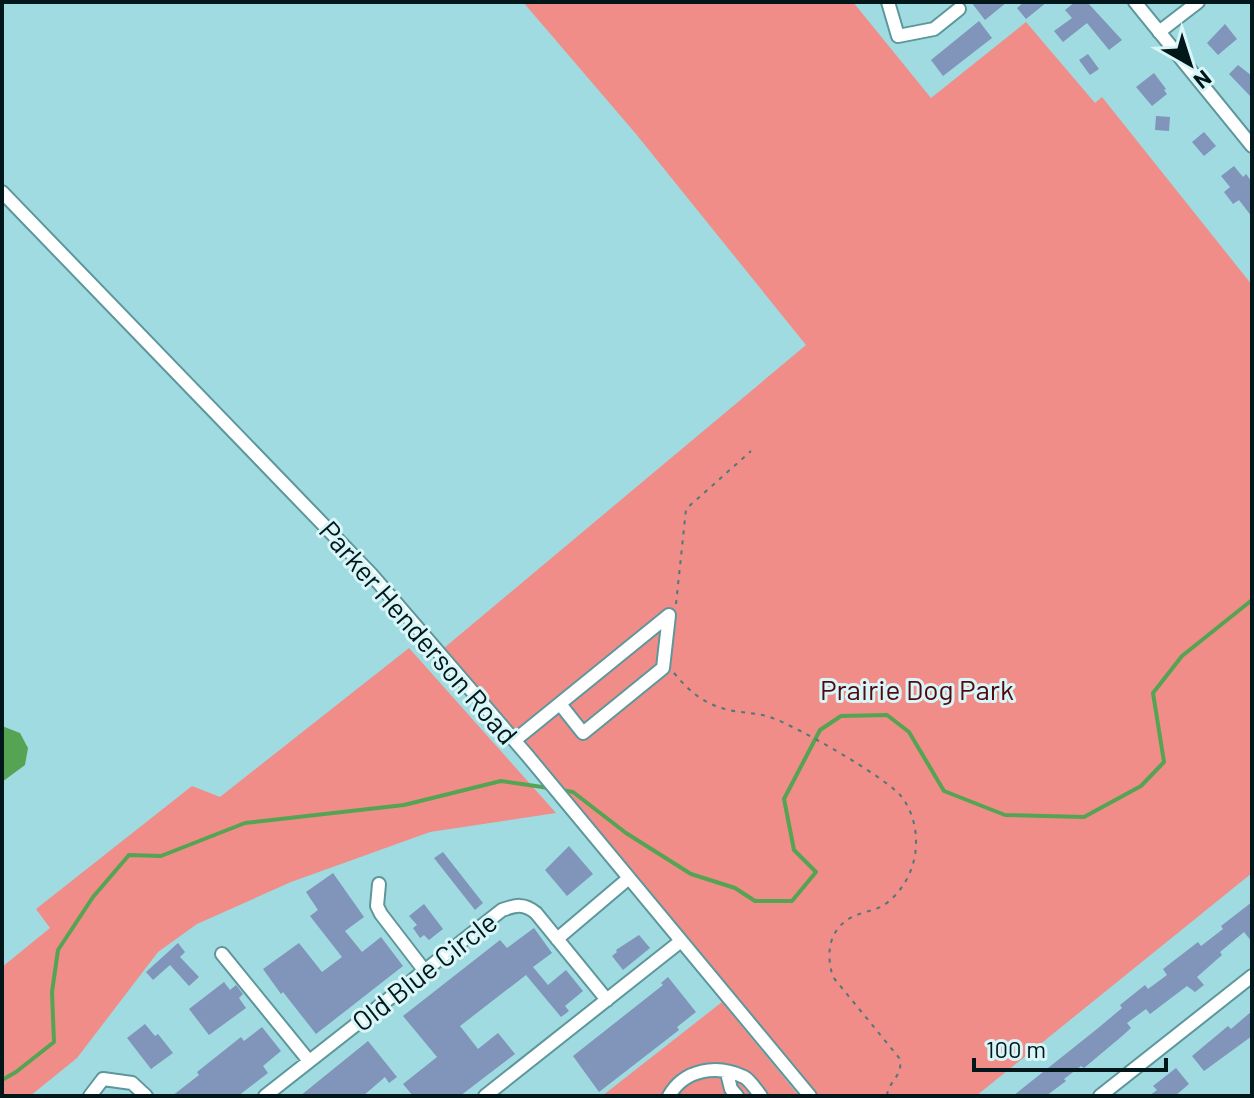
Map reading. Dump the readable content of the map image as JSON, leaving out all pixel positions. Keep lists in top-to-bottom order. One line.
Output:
{"streets":{"street":["Parker Henderson Road","Old Blue Circle"]},"parks":["Prairie Dog Park"],"scale_bar":"100 m","north":"bottom right"}
